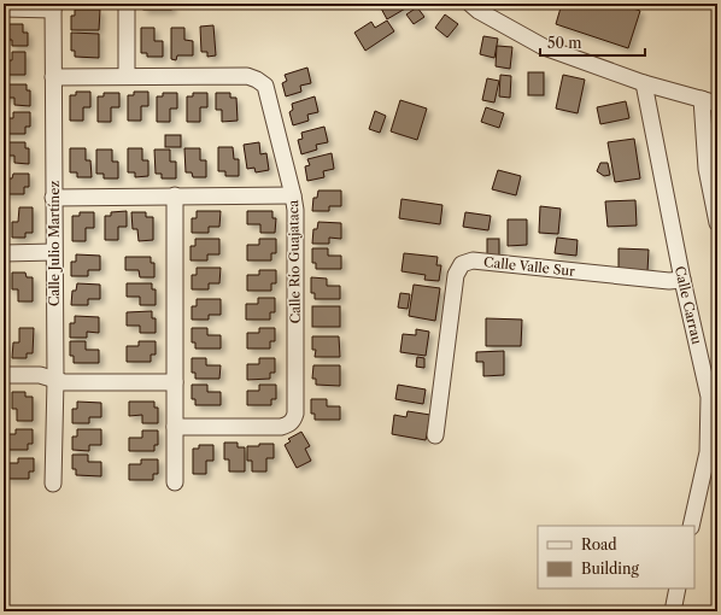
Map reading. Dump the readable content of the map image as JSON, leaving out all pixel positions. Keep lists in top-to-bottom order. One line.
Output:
{"streets":{"street":["Calle Julio Martínez","Calle Río Guajataca","Calle Valle Sur","Calle Carrau"]},"crossings":[["Calle Julio Martínez","Calle Río Guajataca"],["Calle Valle Sur","Calle Carrau"]],"legend":["Road","Building"],"scale_bar":"50 m"}
